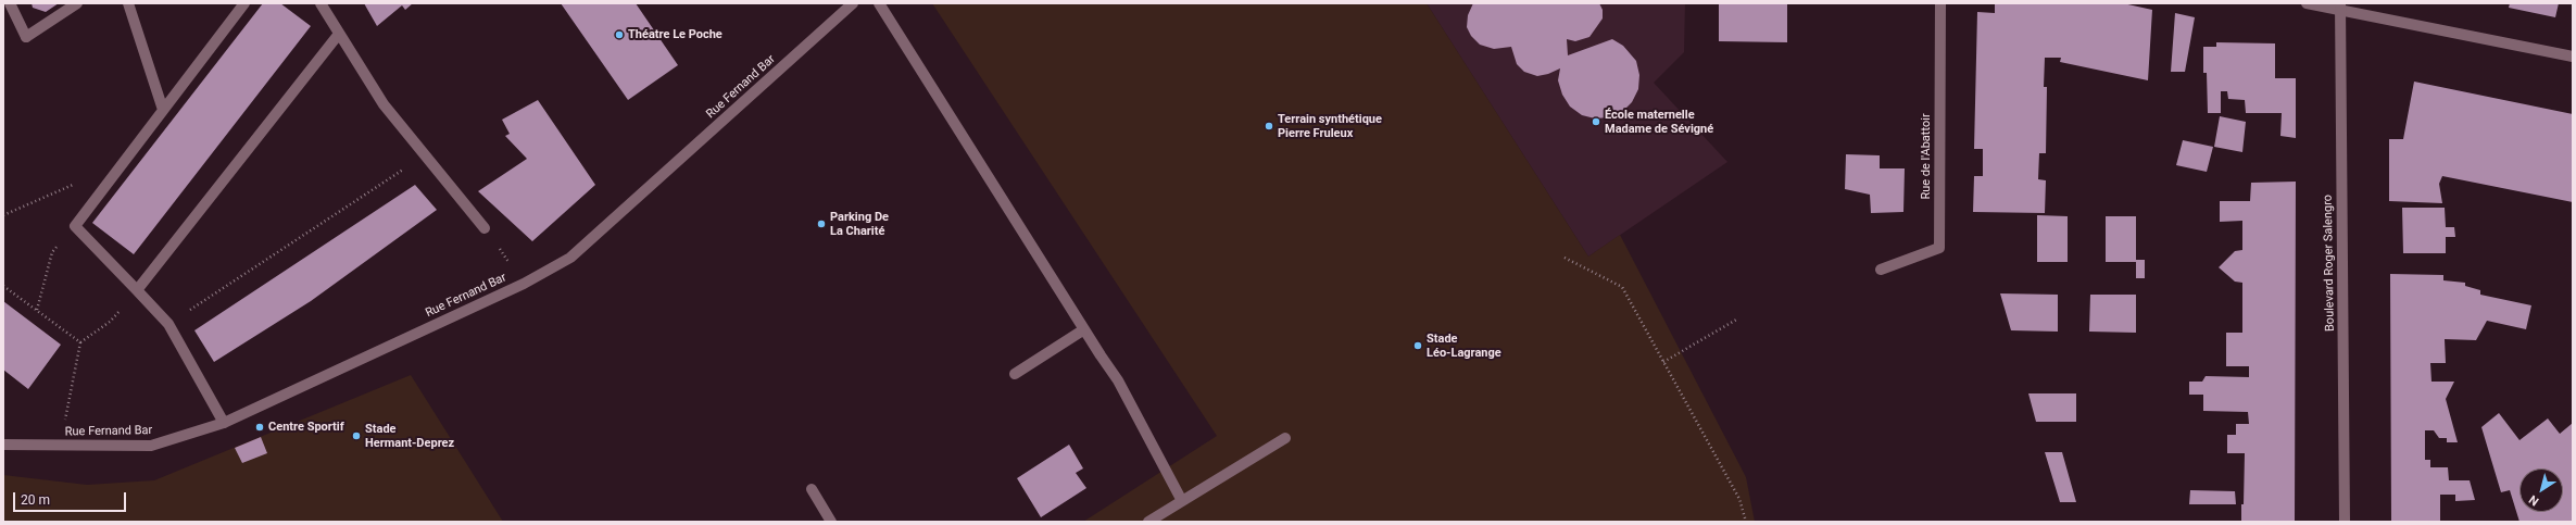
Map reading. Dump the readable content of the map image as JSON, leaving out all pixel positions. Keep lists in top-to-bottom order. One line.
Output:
{"streets":{"street":["Rue Fernand Bar","Rue de l'Abattoir","Boulevard Roger Salengro"]},"places":["Théatre Le Poche","École maternelle Madame de Sévigné","Terrain synthétique Pierre Fruleux","Parking De La Charité","Stade Léo-Lagrange","Centre Sportif","Stade Hermant-Deprez"],"scale_bar":"20 m","north":"bottom left"}
